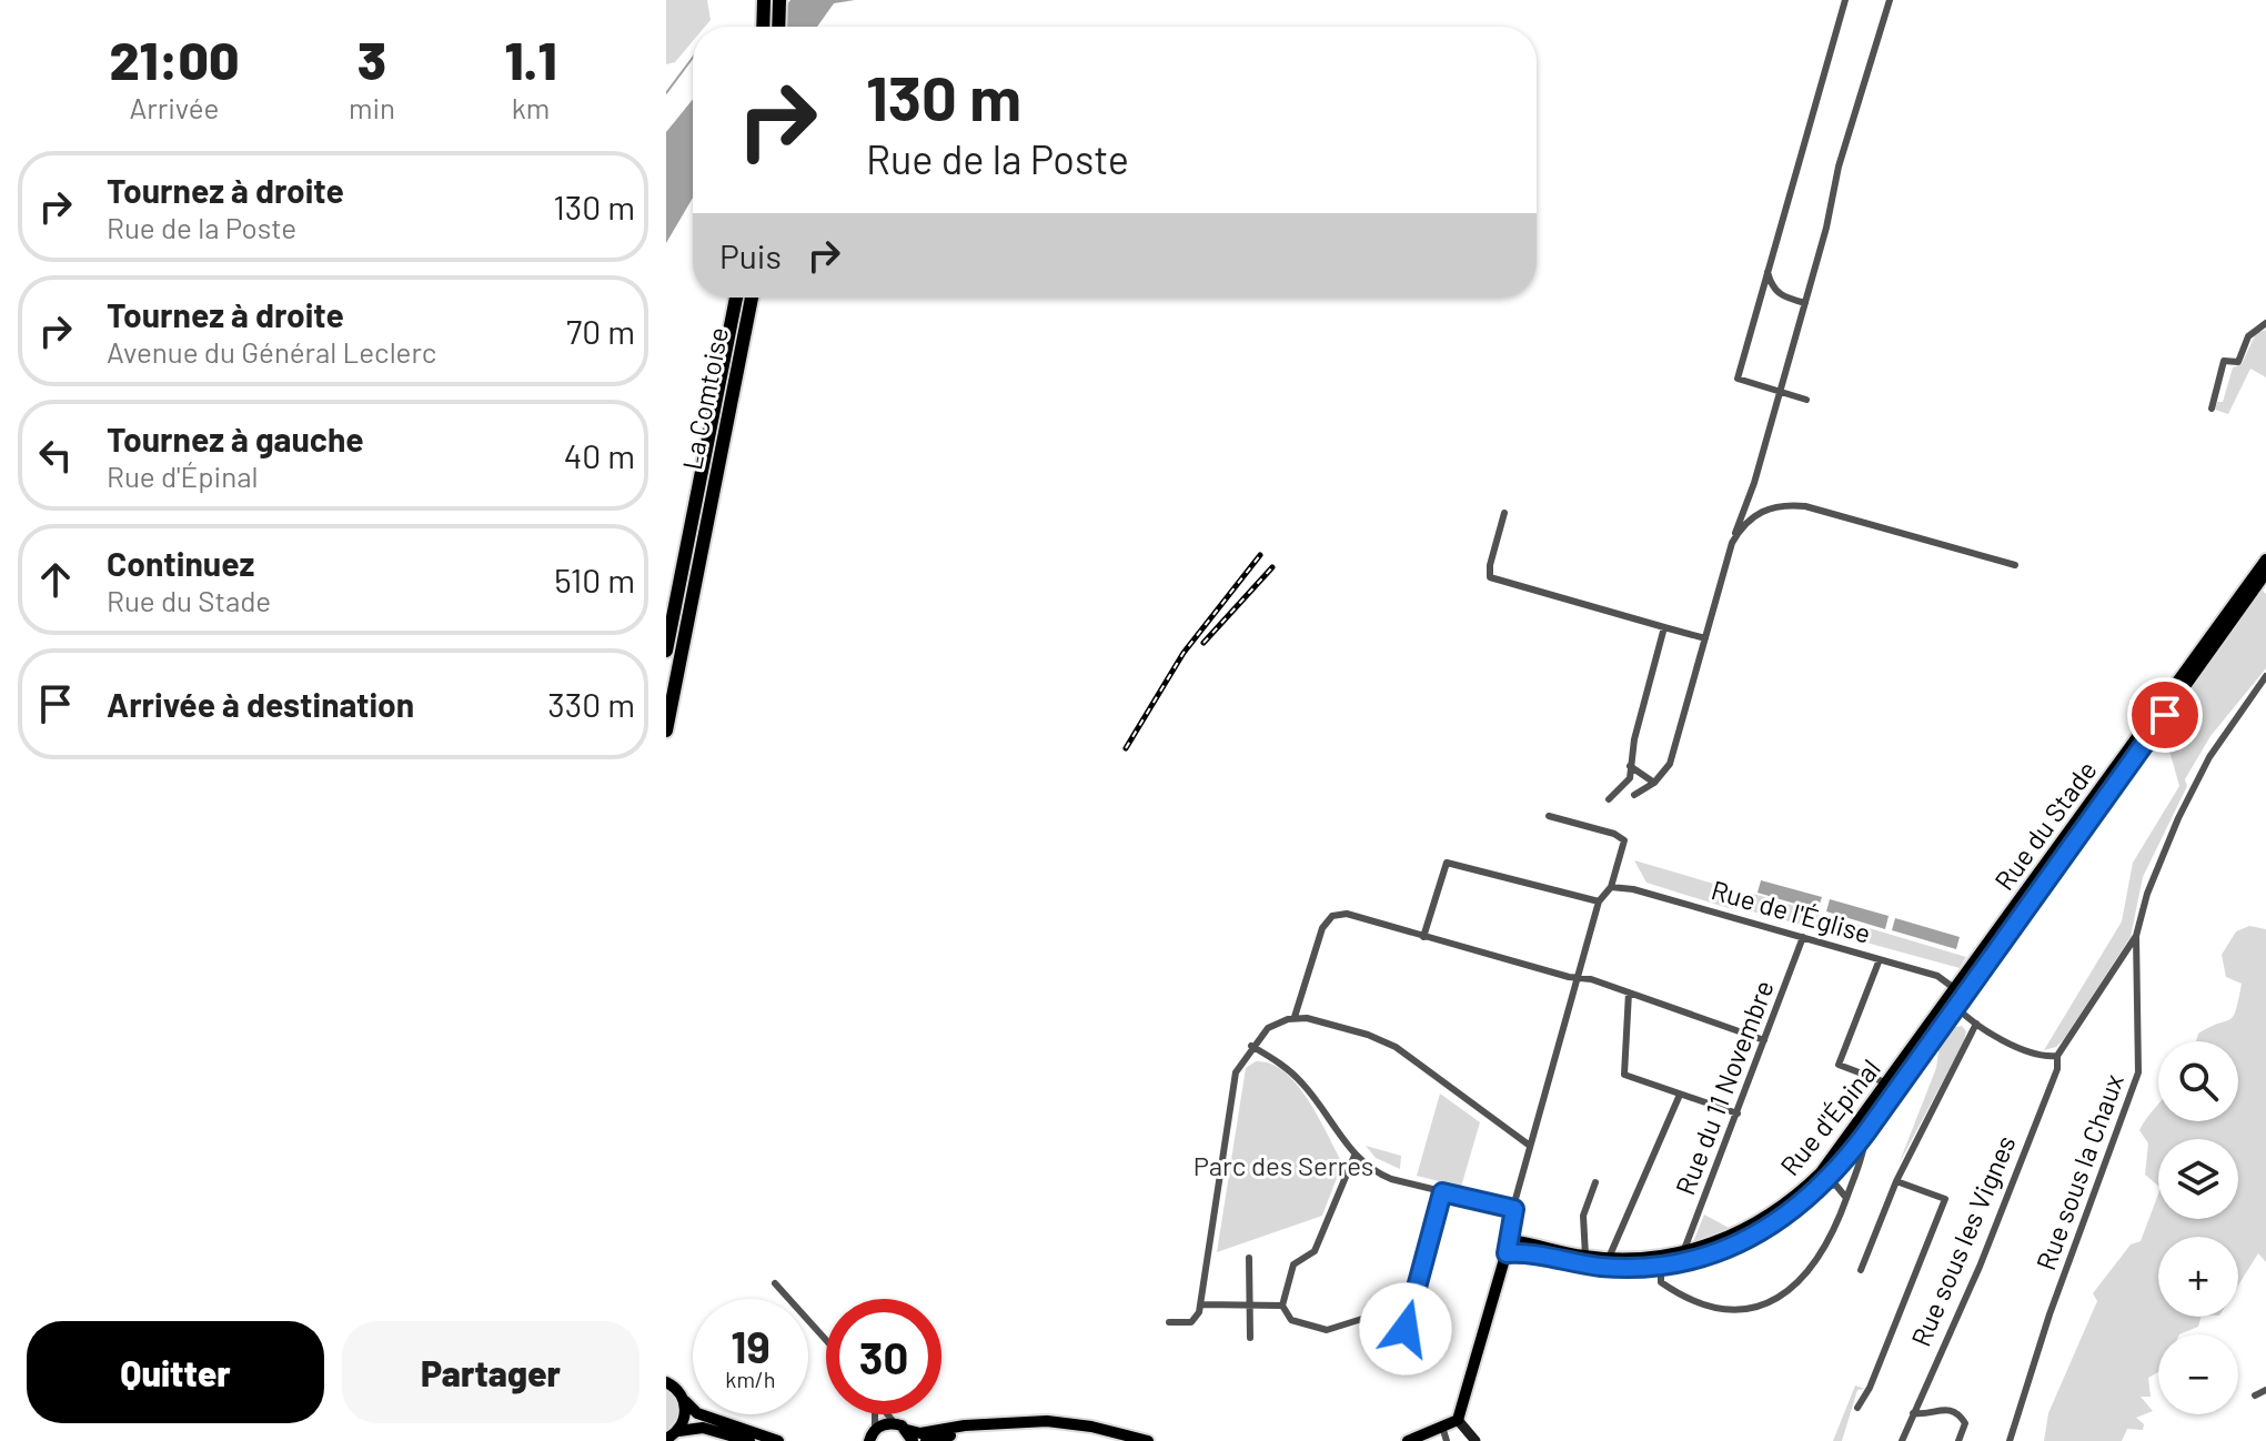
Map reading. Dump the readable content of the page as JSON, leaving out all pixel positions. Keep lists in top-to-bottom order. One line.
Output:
{"streets":{"highway":["La Comtoise"],"main road":["Rue du Stade","Rue d'Épinal"],"street":["Rue de l'Église","Rue du 11 Novembre","Rue sous la Chaux","Rue sous les Vignes"]},"crossings":[["Rue du Stade","Rue de l'Église"],["Rue du Stade","Rue d'Épinal"],["Rue de l'Église","Rue du 11 Novembre"],["Rue de l'Église","Rue d'Épinal"],["Rue du 11 Novembre","Rue d'Épinal"],["Rue sous la Chaux","Rue sous les Vignes"]],"parks":["Parc des Serres"],"page":{"eta":["21:00","Arrivée","3","min","1.1","km"],"turn":["130 m","Rue de la Poste"],"list":[{"name":"Tournez à droite","note":"Rue de la Poste","value":"130 m"},{"name":"Tournez à droite","note":"Avenue du Général Leclerc","value":"70 m"},{"name":"Tournez à gauche","note":"Rue d'Épinal","value":"40 m"},{"name":"Continuez","note":"Rue du Stade","value":"510 m"},{"name":"Arrivée à destination","value":"330 m"}],"then":"Puis","map_buttons":["+","−"],"speed":"19 km/h","limit":"30","buttons":["Quitter","Partager"]}}
